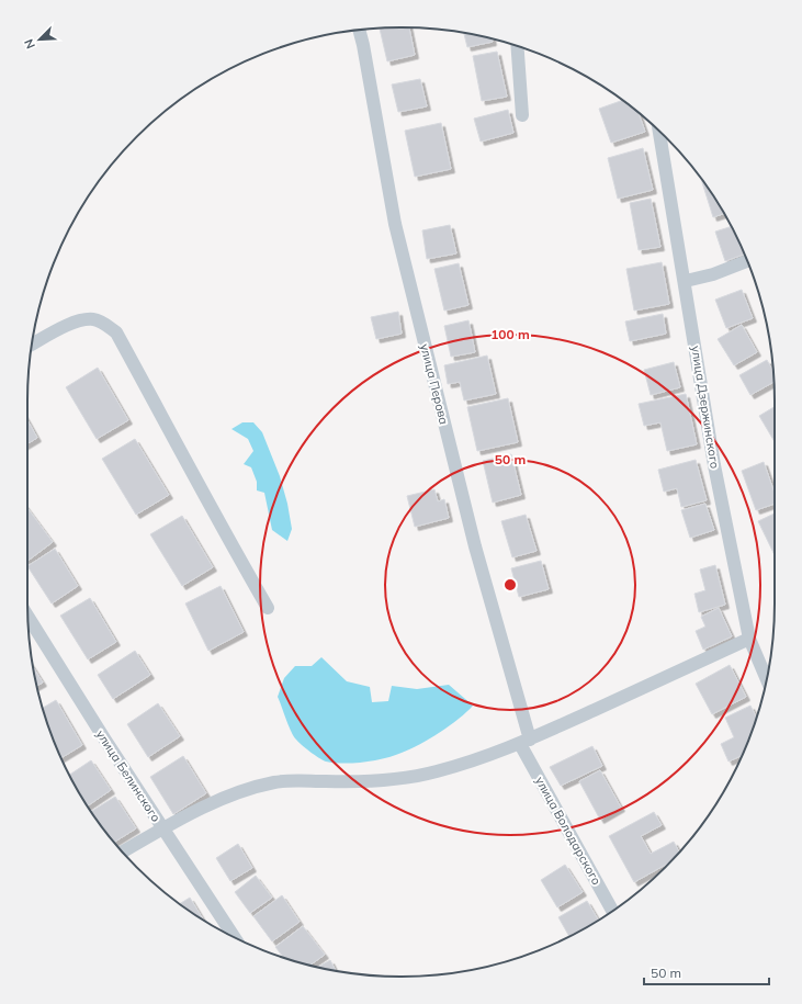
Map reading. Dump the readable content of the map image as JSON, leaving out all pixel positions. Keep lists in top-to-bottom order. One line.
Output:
{"streets":{"street":["улица Перова","улица Дзержинского","улица Белинского","улица Володарского"]},"crossings":[["улица Перова","улица Володарского"]],"scale_bar":"50 m","north":"bottom left","rings":["100 m","50 m"]}
